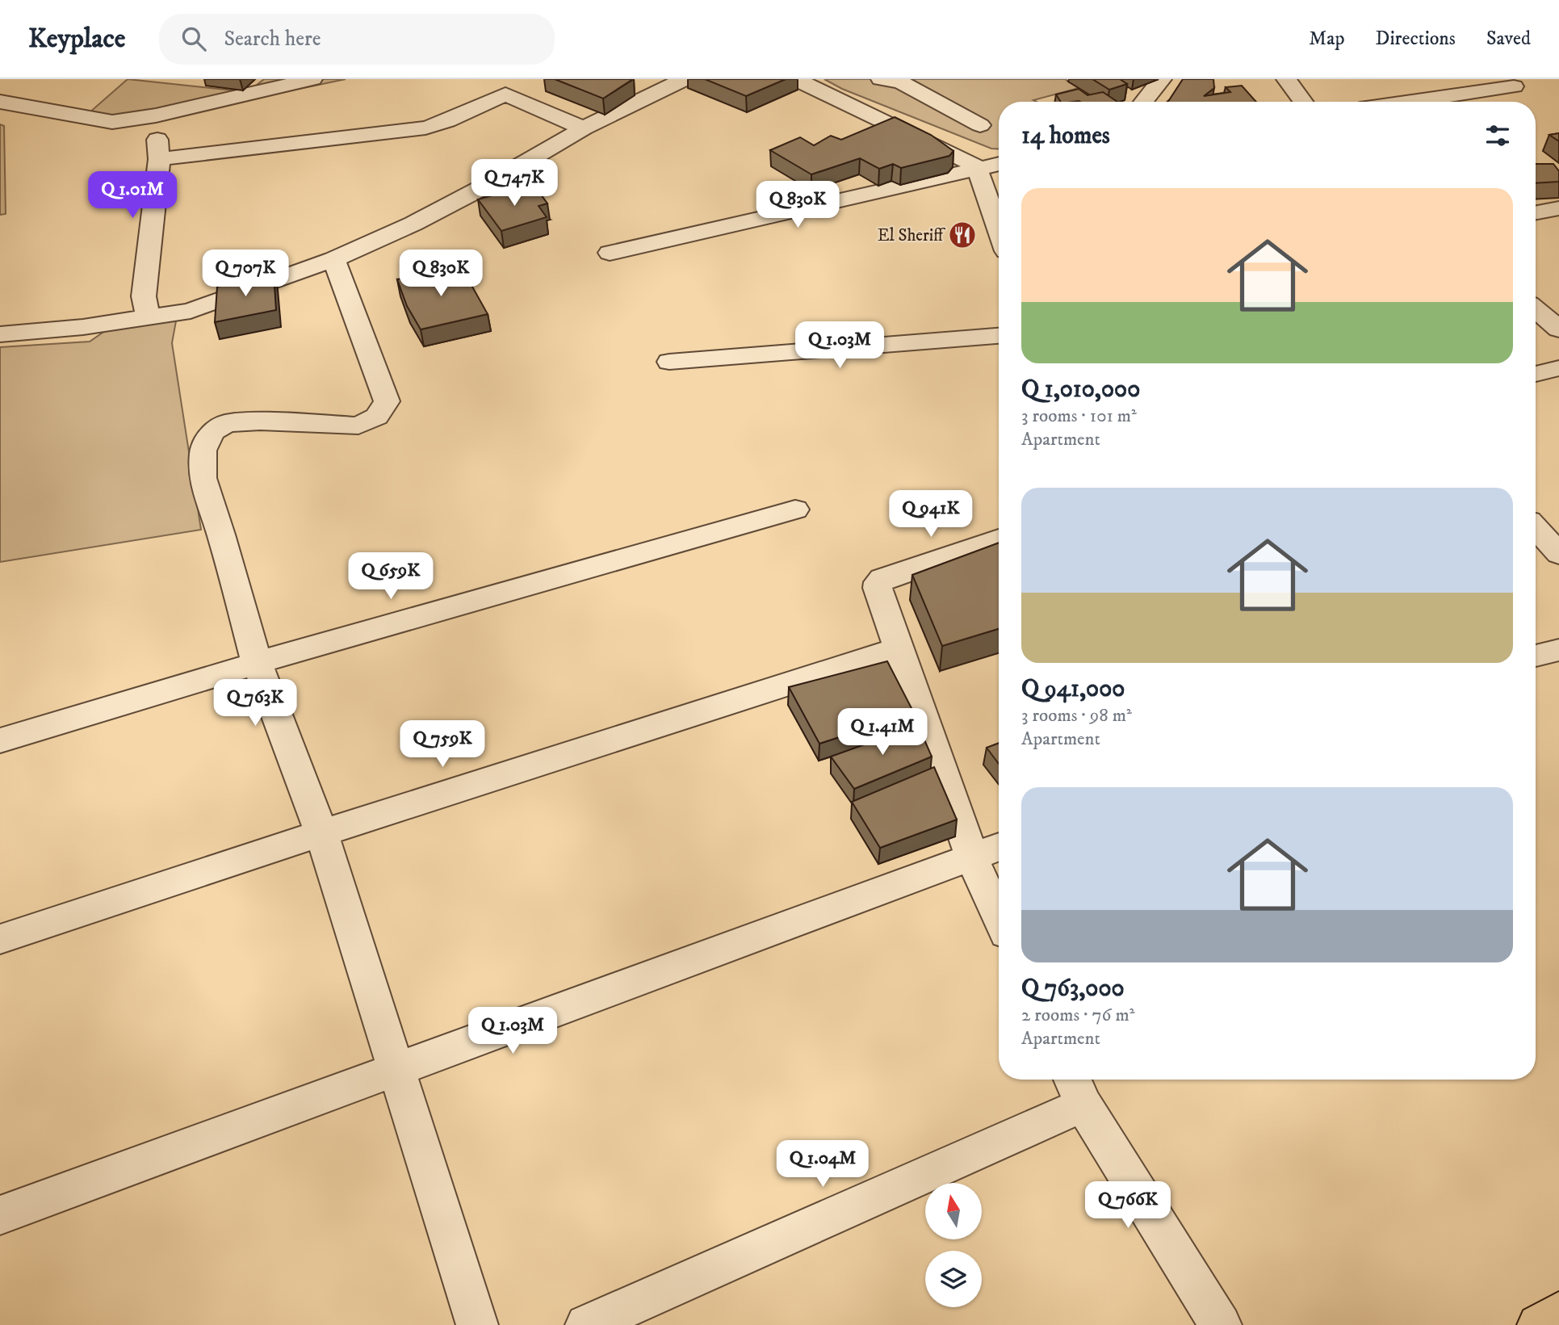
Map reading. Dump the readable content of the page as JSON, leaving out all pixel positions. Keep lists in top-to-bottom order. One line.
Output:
{"places":{"restaurant":["El Sheriff"]},"north":"top","page":{"header":"Keyplace","search":"Search here","nav":["Map","Directions","Saved"],"heading":"14 homes","price":["Q 747K","Q 1.01M","Q 830K","Q 707K","Q 830K","Q 1.03M","Q 941K","Q 659K","Q 763K","Q 1.41M","Q 759K","Q 1.03M","Q 1.04M","Q 766K"],"list":[{"name":"Q 1,010,000","note":"3 rooms · 101 m² · Apartment"},{"name":"Q 941,000","note":"3 rooms · 98 m² · Apartment"},{"name":"Q 763,000","note":"2 rooms · 76 m² · Apartment"}]}}
